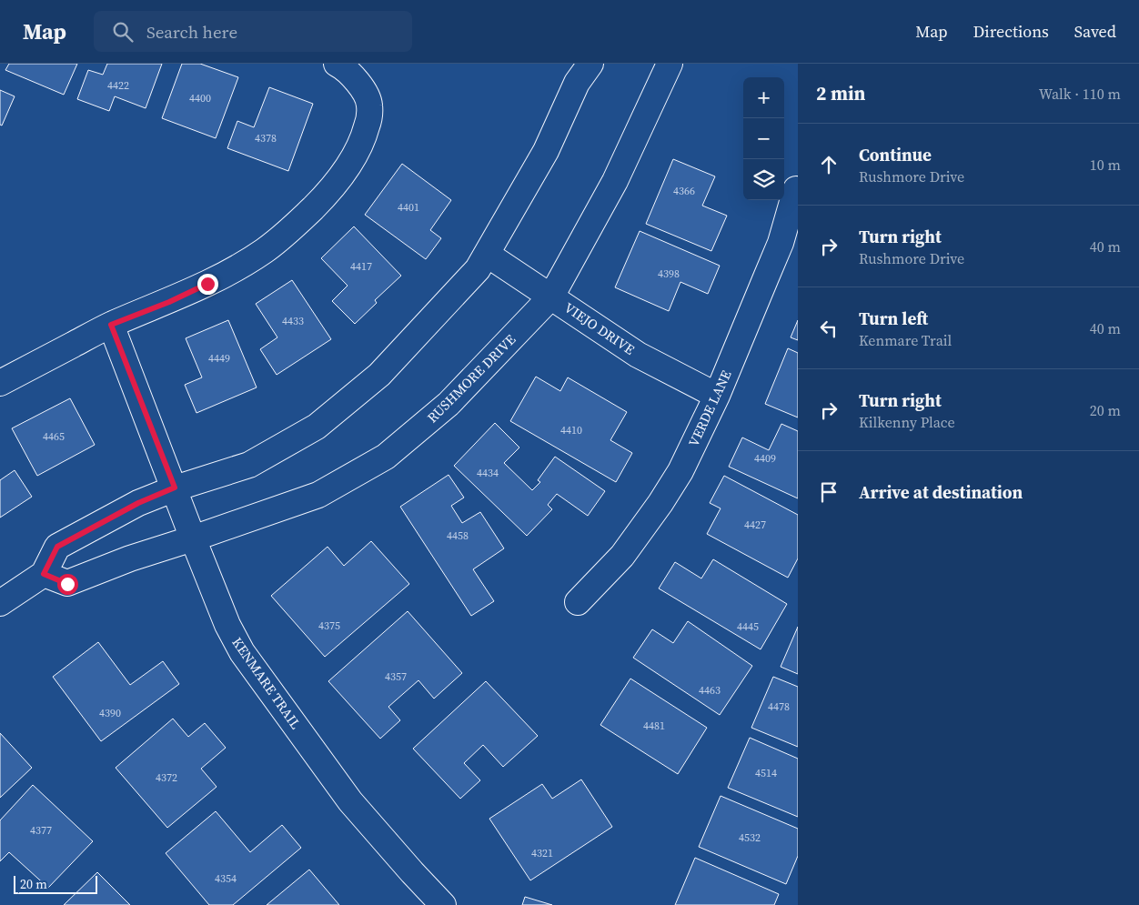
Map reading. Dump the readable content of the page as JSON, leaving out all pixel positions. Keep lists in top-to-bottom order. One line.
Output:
{"streets":{"street":["VIEJO DRIVE","RUSHMORE DRIVE","VERDE LANE","KENMARE TRAIL"]},"crossings":[["VIEJO DRIVE","RUSHMORE DRIVE"],["VIEJO DRIVE","VERDE LANE"],["RUSHMORE DRIVE","KENMARE TRAIL"]],"house_numbers":["4422","4400","4378","4366","4401","4417","4398","4433","4449","4410","4465","4409","4434","4427","4458","4375","4445","4357","4463","4478","4390","4481","4514","4372","4377","4532","4321","4354"],"scale_bar":"20 m","page":{"header":"Map","search":"Search here","nav":["Map","Directions","Saved"],"heading":["2 min","Walk · 110 m"],"map_buttons":["+","−"],"list":[["Continue","Rushmore Drive","10 m"],["Turn right","Rushmore Drive","40 m"],["Turn left","Kenmare Trail","40 m"],["Turn right","Kilkenny Place","20 m"],"Arrive at destination"],"scale":"20 m"}}
